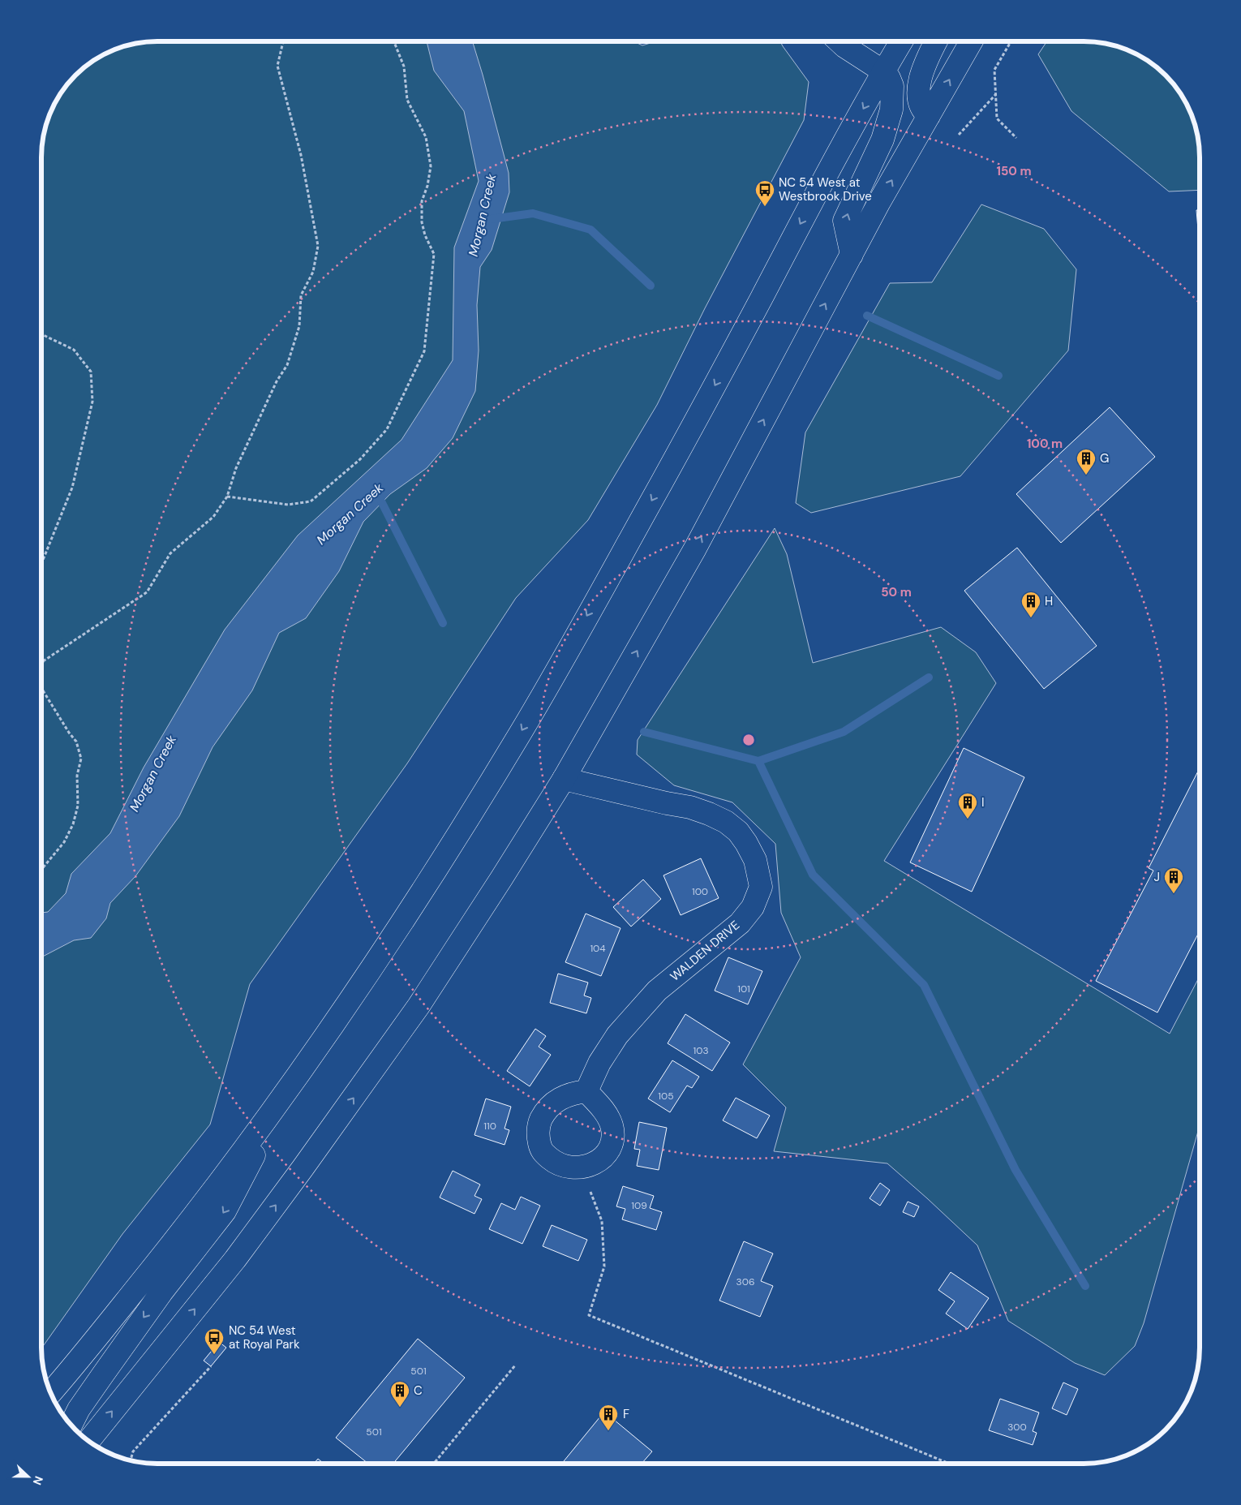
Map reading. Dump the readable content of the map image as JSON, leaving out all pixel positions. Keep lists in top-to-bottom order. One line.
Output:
{"streets":{"main road":["WALDEN DRIVE"]},"water":["Morgan Creek"],"places":{"bus stop":["NC 54 West at Westbrook Drive","NC 54 West at Royal Park"],"building":["G","H","I","J","C","F"]},"house_numbers":["100","104","101","103","105","110","109","306","501","300","501"],"north":"right","rings":["150 m","100 m","50 m"]}
